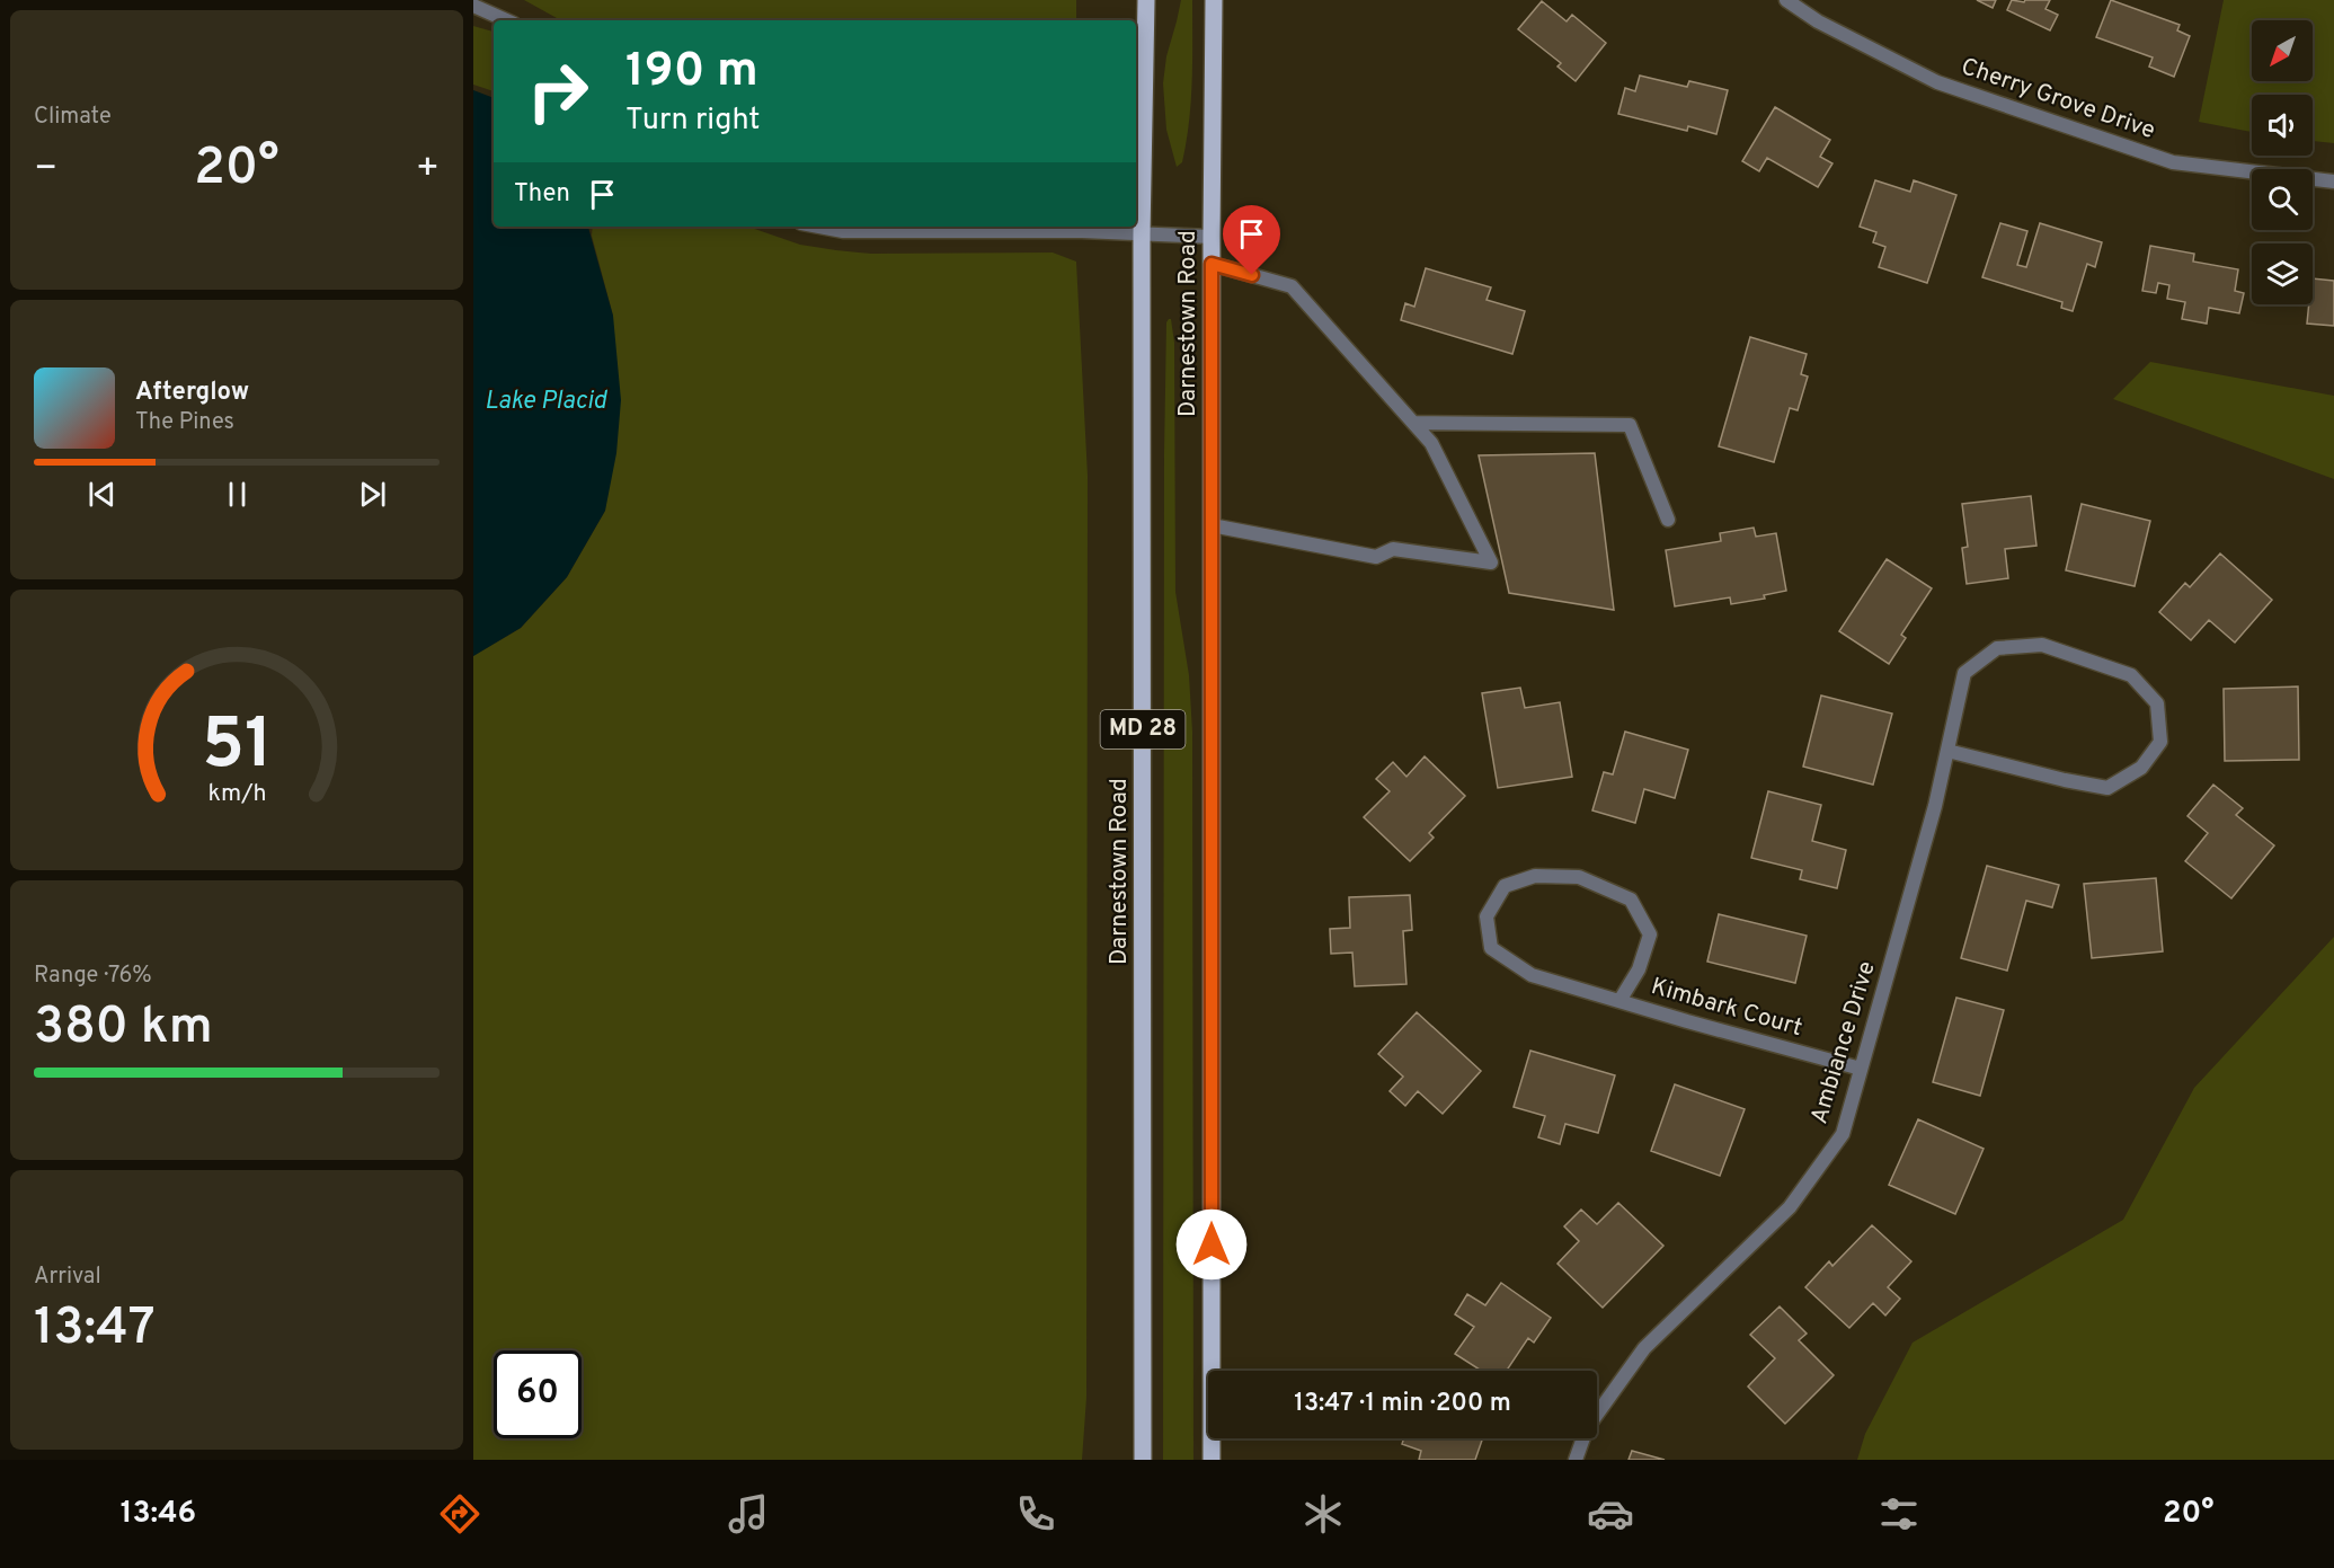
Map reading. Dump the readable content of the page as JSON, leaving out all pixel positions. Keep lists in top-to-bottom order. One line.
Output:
{"streets":{"main road":["Darnestown Road","MD 28"],"street":["Cherry Grove Drive","Kimbark Court","Ambiance Drive"]},"crossings":[["Kimbark Court","Ambiance Drive"]],"water":["Lake Placid"],"north":"bottom left","page":{"tile":["Climate",["Range · 76%","380 km"],["Arrival","13:47"]],"turn":["190 m","Turn right"],"heat":["−","20°","+"],"then":"Then","song":["Afterglow","The Pines"],"limit":"60","trip":"13:47 · 1 min · 200 m","tabs":["13:46","20°"],"gauge":["51","km/h"]}}
